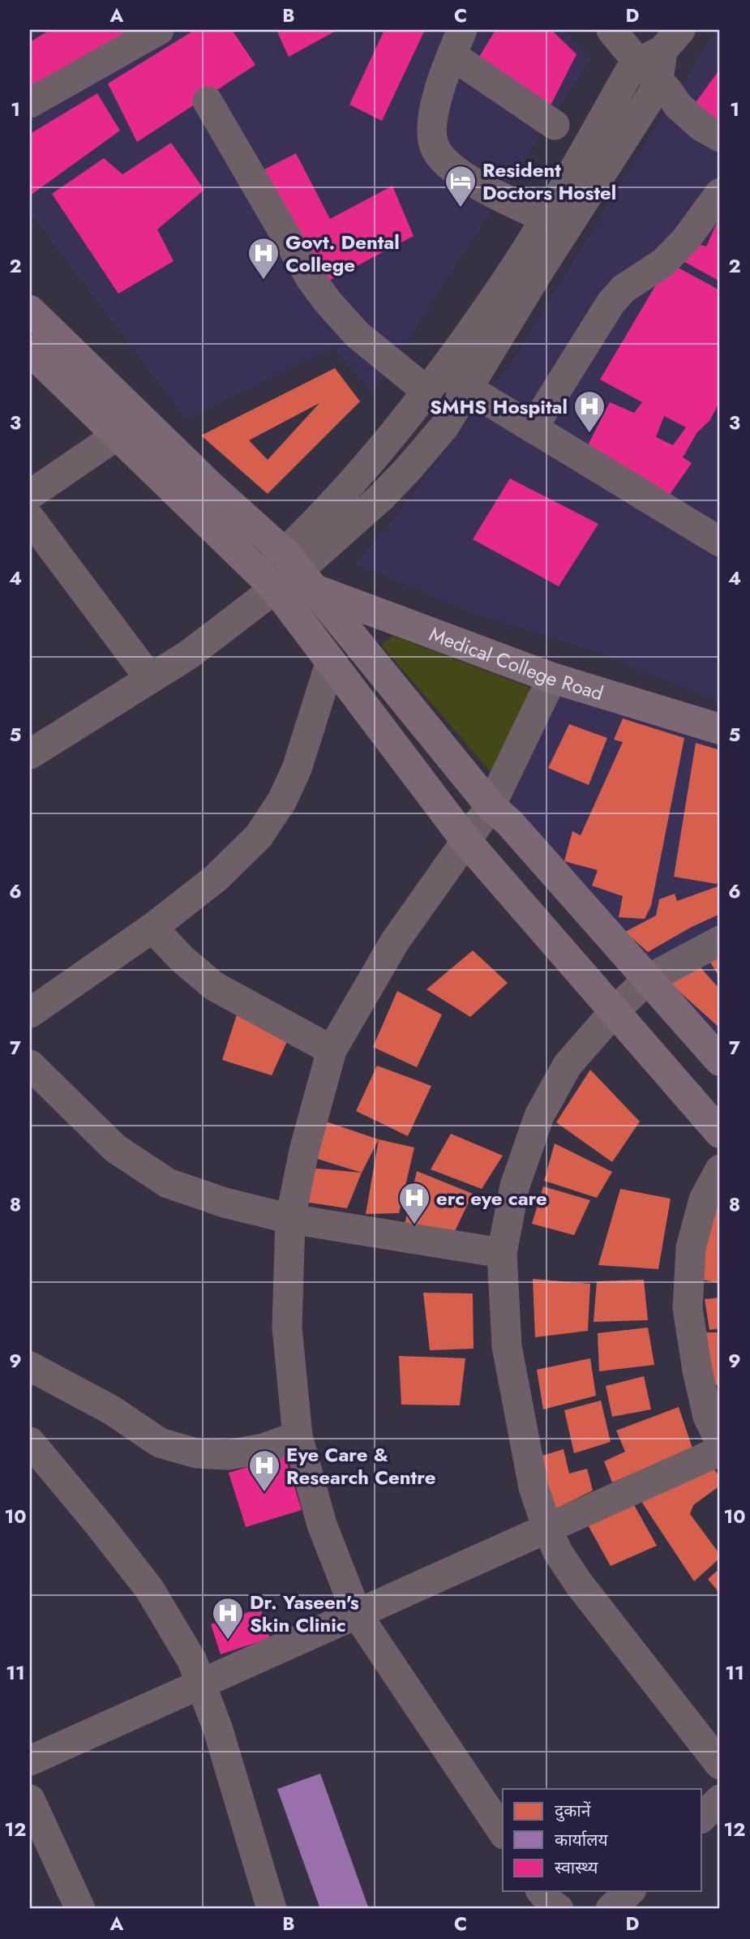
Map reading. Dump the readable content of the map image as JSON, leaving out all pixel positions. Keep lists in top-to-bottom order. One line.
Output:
{"streets":{"main road":["Medical College Road"]},"places":{"hotel":["Resident Doctors Hostel"],"hospital":["Govt. Dental College","SMHS Hospital","erc eye care","Eye Care & Research Centre","Dr. Yaseen's Skin Clinic"]},"legend":["दुकानें","कार्यालय","स्वास्थ्य"],"grid":{"columns":["A","B","C","D"],"rows":["1","2","3","4","5","6","7","8","9","10","11","12"]}}
